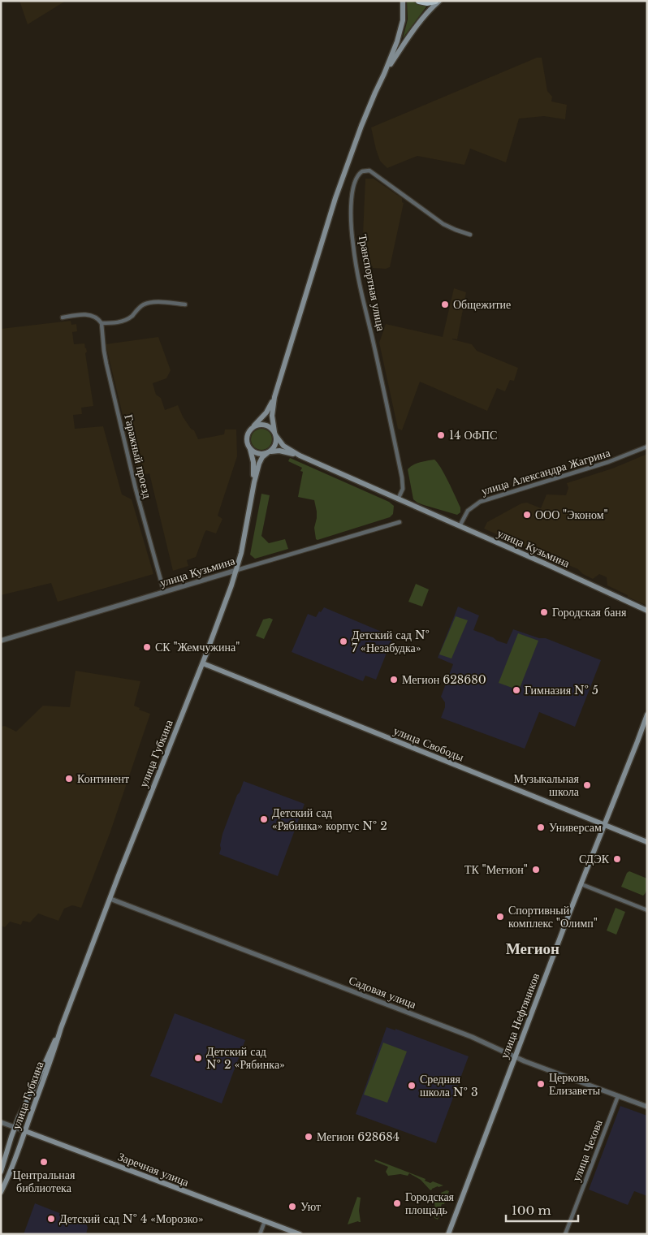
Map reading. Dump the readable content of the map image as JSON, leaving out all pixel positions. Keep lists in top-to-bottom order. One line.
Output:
{"streets":{"main road":["улица Кузьмина","улица Свободы","улица Губкина","улица Нефтяников","Заречная улица"],"street":["Транспортная улица","Гаражный проезд","улица Александра Жагрина","Садовая улица","улица Чехова"]},"crossings":[["Транспортная улица","улица Кузьмина"],["Гаражный проезд","улица Кузьмина"],["улица Александра Жагрина","улица Кузьмина"],["улица Кузьмина","улица Губкина"],["улица Свободы","улица Губкина"],["улица Свободы","улица Нефтяников"],["улица Губкина","Садовая улица"],["улица Губкина","Заречная улица"],["Садовая улица","улица Нефтяников"],["Садовая улица","улица Чехова"]],"districts":["Мегион"],"places":["Общежитие","14 ОФПС","ООО \"Эконом\"","Городская баня","Детский сад № 7 «Незабудка»","СК \"Жемчужина\"","Мегион 628680","Гимназия № 5","Континент","Музыкальная школа","Детский сад «Рябинка» корпус № 2","Универсам","СДЭК","ТК \"Мегион\"","Спортивный комплекс \"Олимп\"","Детский сад № 2 «Рябинка»","Церковь Елизаветы","Средняя школа № 3","Мегион 628684","Центральная библиотека","Городская площадь","Уют","Детский сад № 4 «Морозко»"],"scale_bar":"100 m"}
